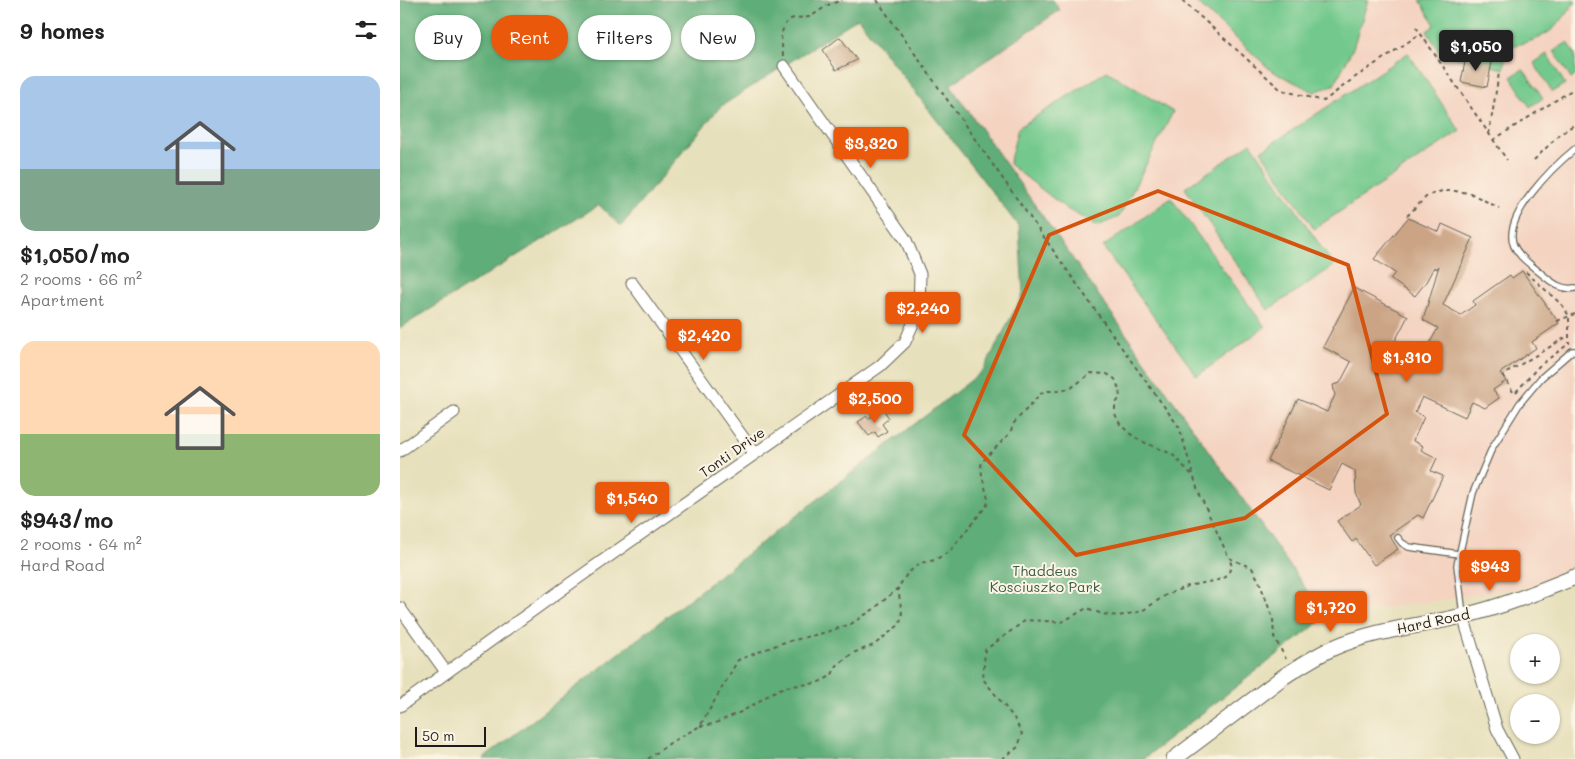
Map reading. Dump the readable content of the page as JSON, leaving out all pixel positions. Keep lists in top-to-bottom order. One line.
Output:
{"streets":{"main road":["Hard Road"],"street":["Tonti Drive"]},"parks":["Thaddeus Kosciuszko Park"],"scale_bar":"50 m","page":{"heading":"9 homes","chip":["Buy","Rent","Filters","New"],"price":["$1,050","$3,320","$2,240","$2,420","$1,310","$2,500","$1,540","$943","$1,720"],"list":[{"name":"$1,050/mo","note":"2 rooms · 66 m² · Apartment"},{"name":"$943/mo","note":"2 rooms · 64 m² · Hard Road"}],"map_buttons":["+","−"],"scale":"50 m"}}
